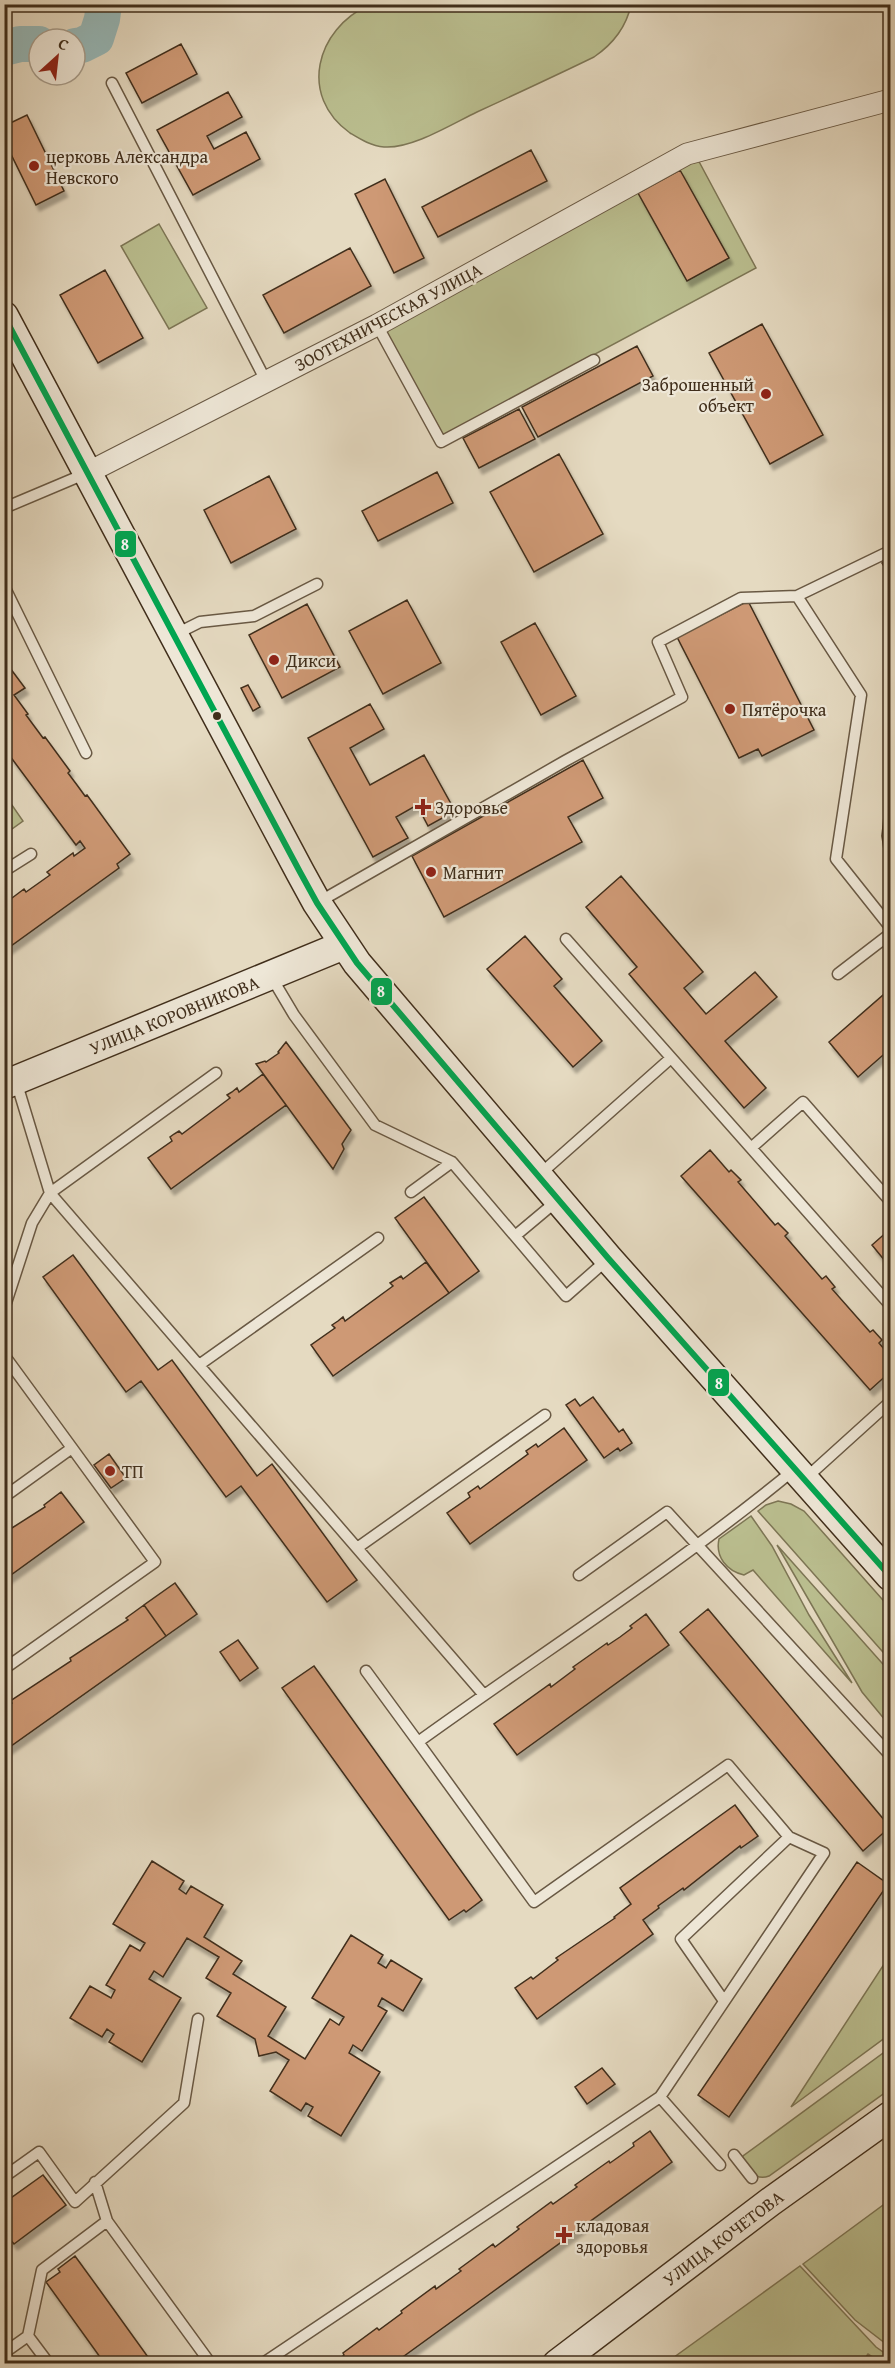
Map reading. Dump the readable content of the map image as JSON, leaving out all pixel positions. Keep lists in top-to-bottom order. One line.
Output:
{"streets":{"street":["ЗООТЕХНИЧЕСКАЯ УЛИЦА","УЛИЦА КОРОВНИКОВА","УЛИЦА КОЧЕТОВА"]},"places":{"other":["церковь Александра Невского","Заброшенный объект","Дикси","Пятёрочка","Магнит","ТП"],"health":["Здоровье","кладовая здоровья"]},"lines":["transit line 8"],"north":"top right"}
